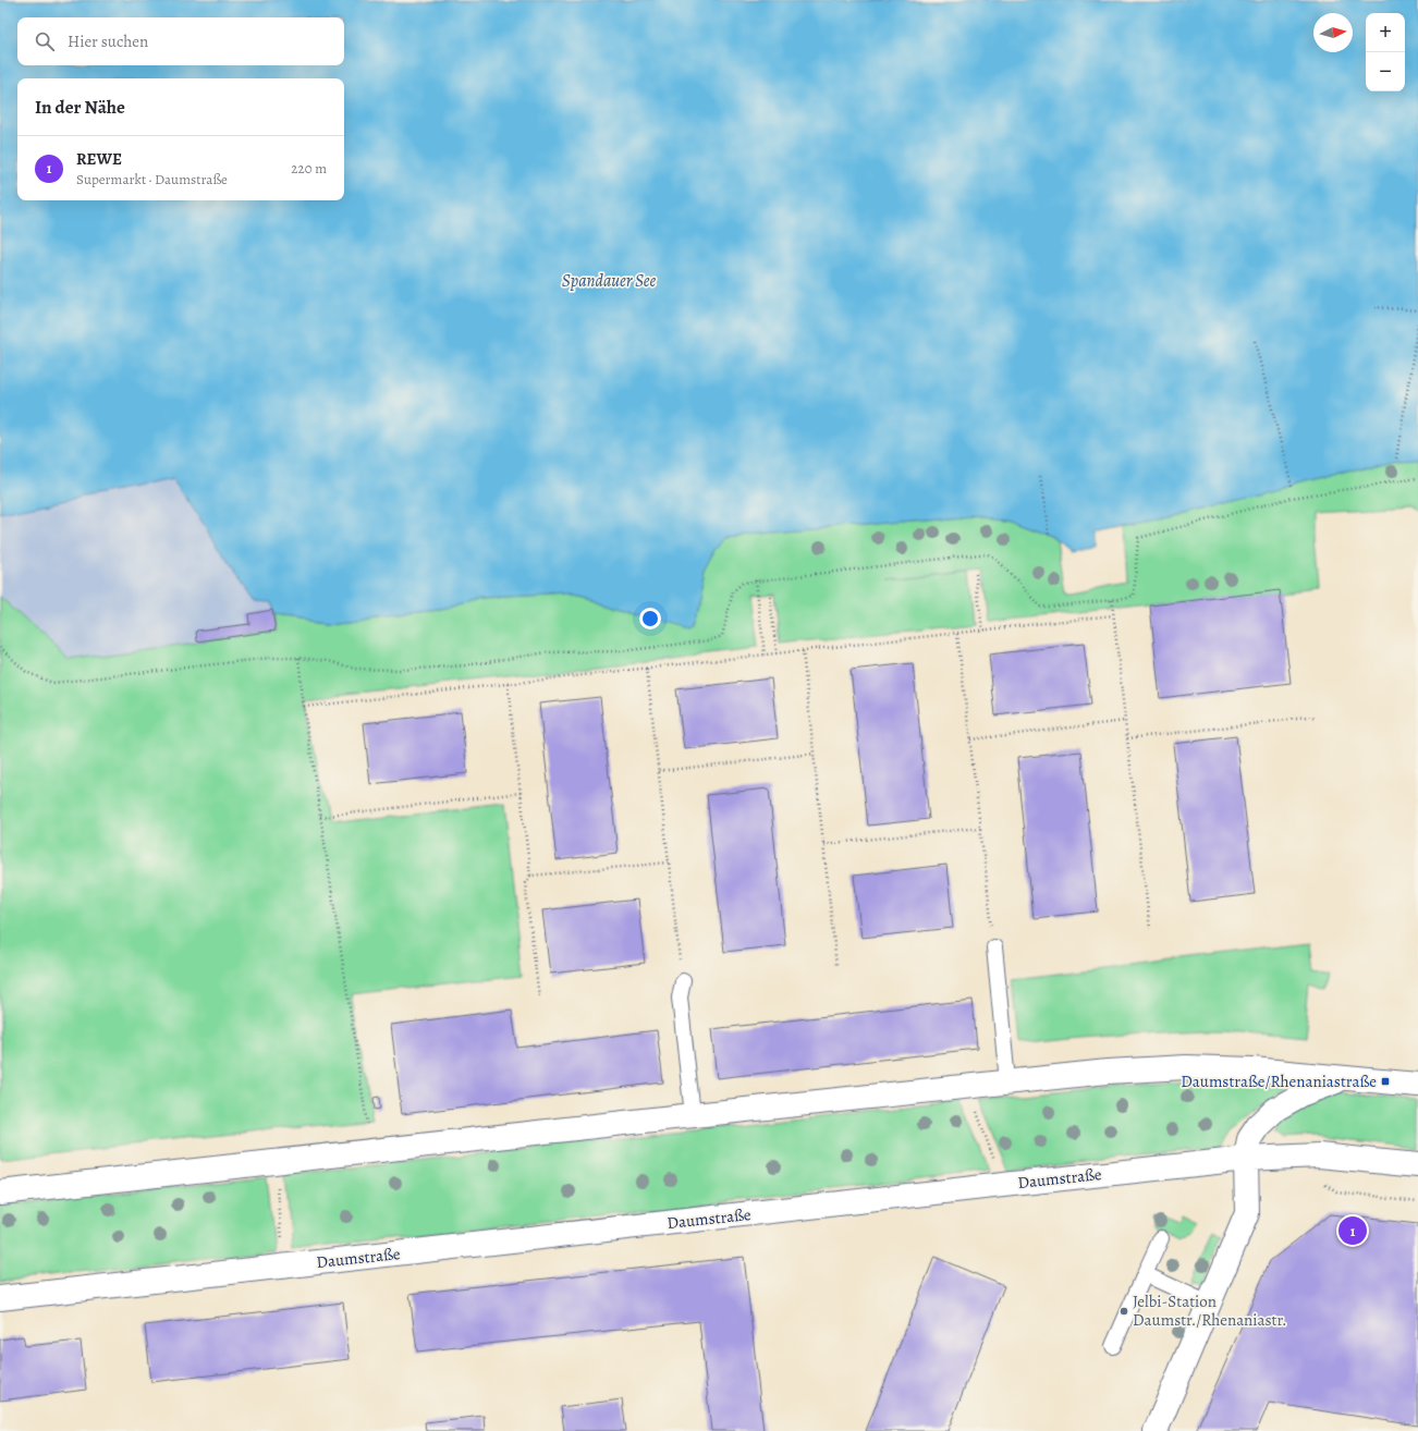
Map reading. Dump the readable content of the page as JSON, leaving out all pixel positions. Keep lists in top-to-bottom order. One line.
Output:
{"streets":{"main road":["Daumstraße"]},"water":["Spandauer See"],"places":{"transit":["Daumstraße/Rhenaniastraße"],"other":["Jelbi-Station Daumstr./Rhenaniastr."]},"north":"right","page":{"map_buttons":["+","−"],"search":"Hier suchen","heading":"In der Nähe","list":[{"mark":"1","name":"REWE","note":"Supermarkt · Daumstraße","value":"220 m"}],"pins":"1"}}
